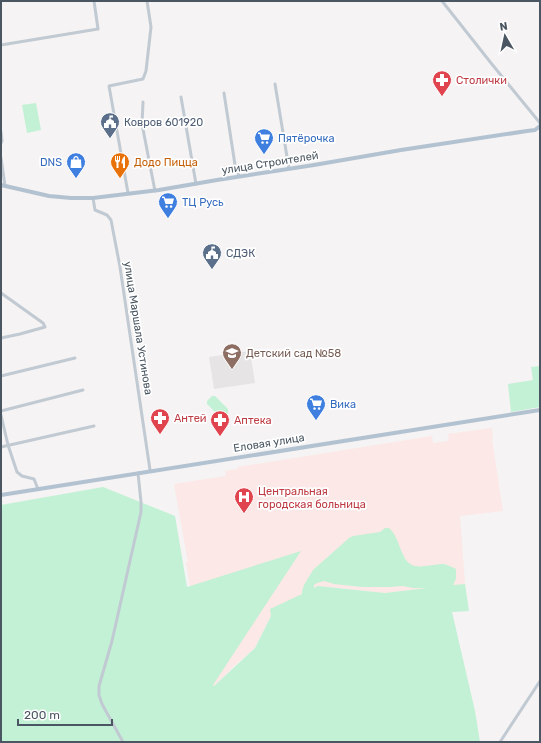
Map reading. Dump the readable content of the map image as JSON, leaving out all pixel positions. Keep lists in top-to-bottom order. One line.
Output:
{"streets":{"main road":["улица Строителей","Еловая улица"],"street":["улица Маршала Устинова"]},"crossings":[["улица Строителей","улица Маршала Устинова"],["улица Маршала Устинова","Еловая улица"]],"places":{"pharmacy":["Столички","Антей","Аптека"],"public building":["Ковров 601920","СДЭК"],"supermarket":["Пятёрочка","ТЦ Русь","Вика"],"shop":["DNS"],"restaurant":["Додо Пицца"],"school or university":["Детский сад №58"],"hospital":["Центральная городская больница"]},"scale_bar":"200 m","north":"top"}
